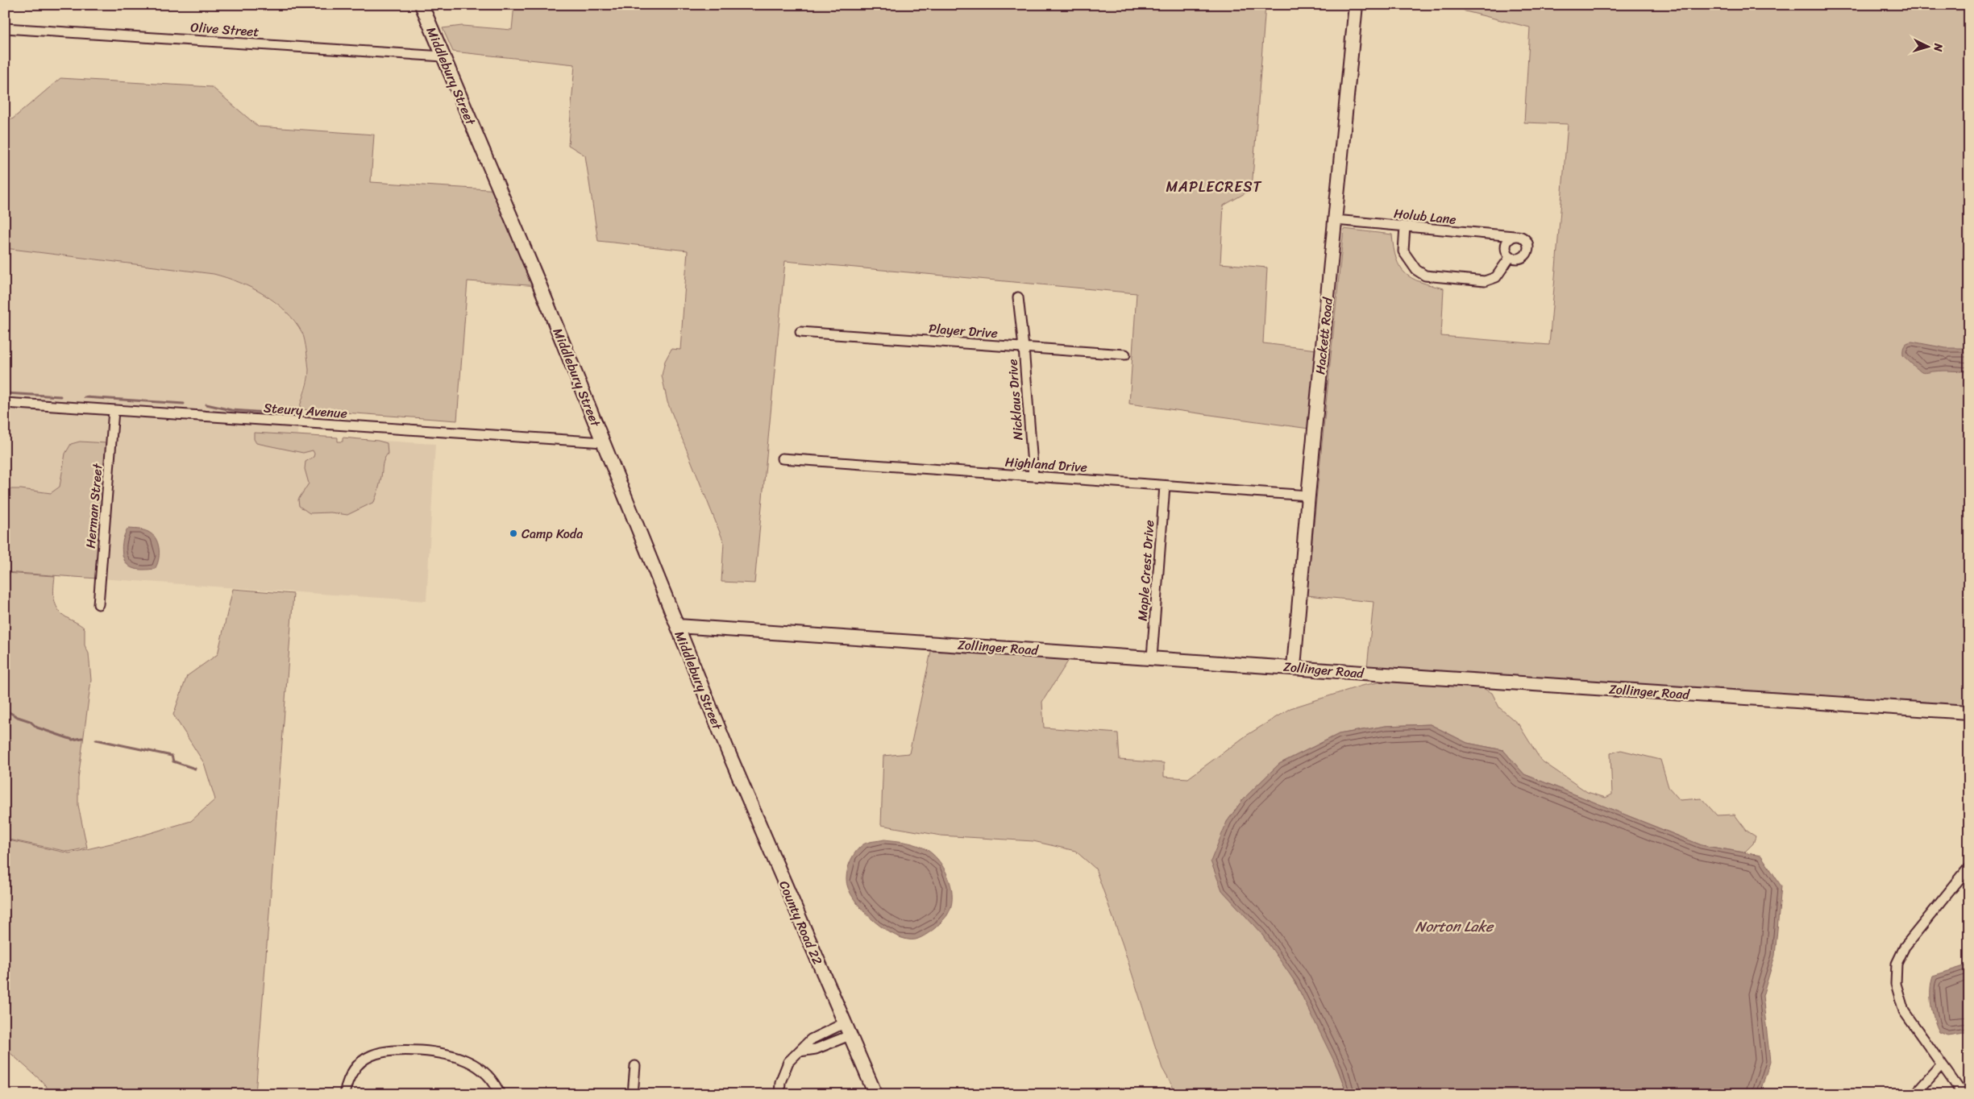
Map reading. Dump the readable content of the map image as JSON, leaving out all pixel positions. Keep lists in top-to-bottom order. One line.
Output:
{"streets":{"street":["Olive Street","Middlebury Street","Holub Lane","Player Drive","Hackett Road","Nicklaus Drive","Steury Avenue","Highland Drive","Herman Street","Maple Crest Drive","Zollinger Road","County Road 22"]},"crossings":[["Olive Street","Middlebury Street"],["Middlebury Street","Steury Avenue"],["Middlebury Street","Zollinger Road"],["Middlebury Street","County Road 22"],["Holub Lane","Hackett Road"],["Player Drive","Nicklaus Drive"],["Hackett Road","Highland Drive"],["Hackett Road","Zollinger Road"],["Nicklaus Drive","Highland Drive"],["Steury Avenue","Herman Street"],["Highland Drive","Maple Crest Drive"],["Maple Crest Drive","Zollinger Road"]],"districts":["MAPLECREST"],"water":["Norton Lake"],"places":["Camp Koda"],"north":"right"}
